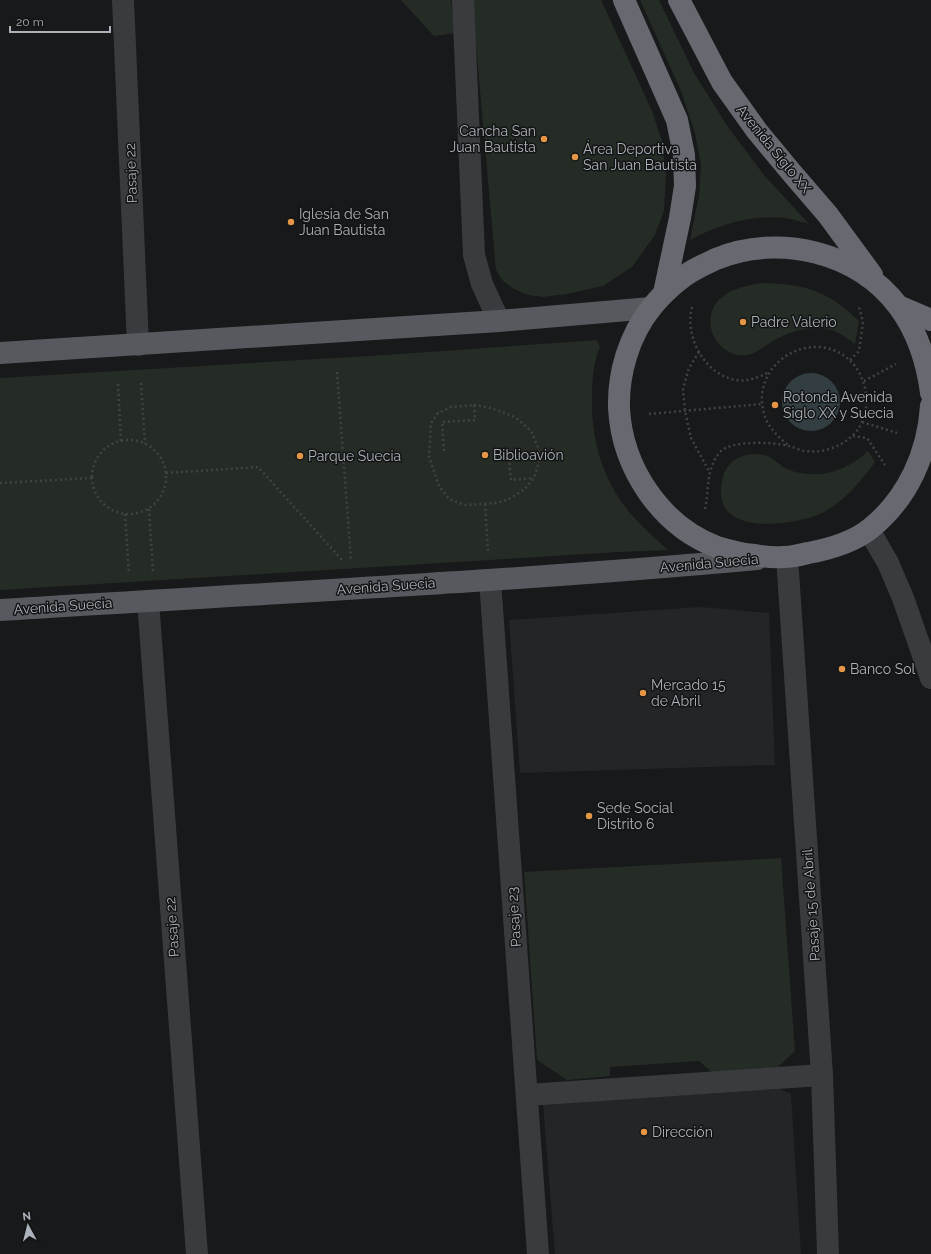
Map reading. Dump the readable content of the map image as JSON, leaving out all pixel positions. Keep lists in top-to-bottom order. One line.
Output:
{"streets":{"highway":["Avenida Siglo XX"],"main road":["Avenida Suecia"],"street":["Pasaje 22","Pasaje 15 de Abril","Pasaje 23"]},"crossings":[["Pasaje 22","Avenida Suecia"],["Avenida Suecia","Pasaje 15 de Abril"],["Avenida Suecia","Pasaje 23"]],"places":["Cancha San Juan Bautista","Área Deportiva San Juan Bautista","Iglesia de San Juan Bautista","Padre Valerio","Rotonda Avenida Siglo XX y Suecia","Biblioavión","Parque Suecia","Banco Sol","Mercado 15 de Abril","Sede Social Distrito 6","Dirección"],"scale_bar":"20 m","north":"top"}
